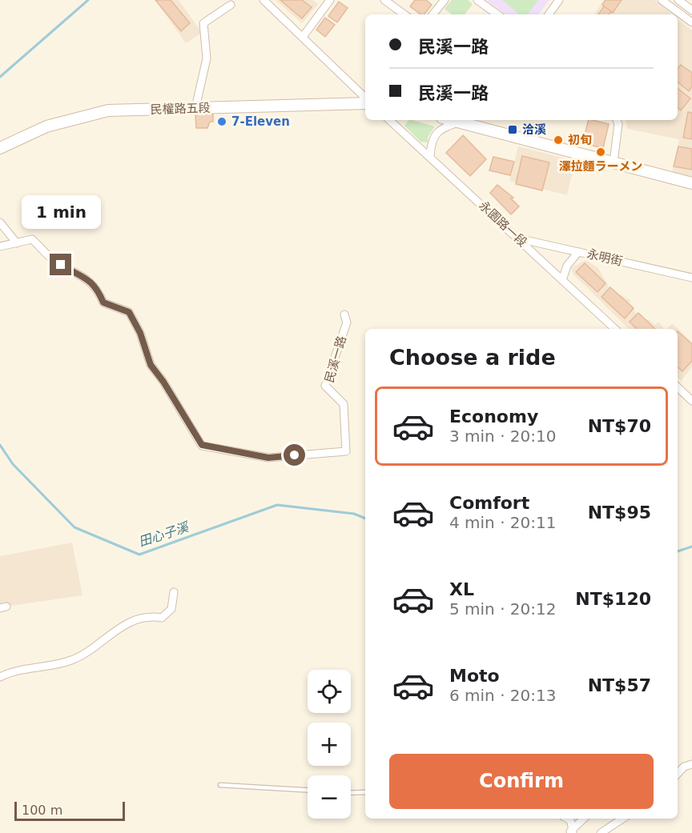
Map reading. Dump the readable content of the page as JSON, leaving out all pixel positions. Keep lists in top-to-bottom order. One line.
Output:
{"streets":{"street":["民權路五段","永園路一段","永明街","民溪一路"]},"crossings":[["永園路一段","永明街"]],"water":["田心子溪"],"places":{"other":["7-Eleven","初旬","澤拉麵ラーメン"],"transit":["洽溪"]},"scale_bar":"100 m","page":{"banner":["民溪一路","民溪一路"],"bubble":"1 min","heading":"Choose a ride","list":[{"name":"Economy","note":"3 min · 20:10","value":"NT$70"},{"name":"Comfort","note":"4 min · 20:11","value":"NT$95"},{"name":"XL","note":"5 min · 20:12","value":"NT$120"},{"name":"Moto","note":"6 min · 20:13","value":"NT$57"}],"map_buttons":["+","−"],"buttons":"Confirm","scale":"100 m"}}
